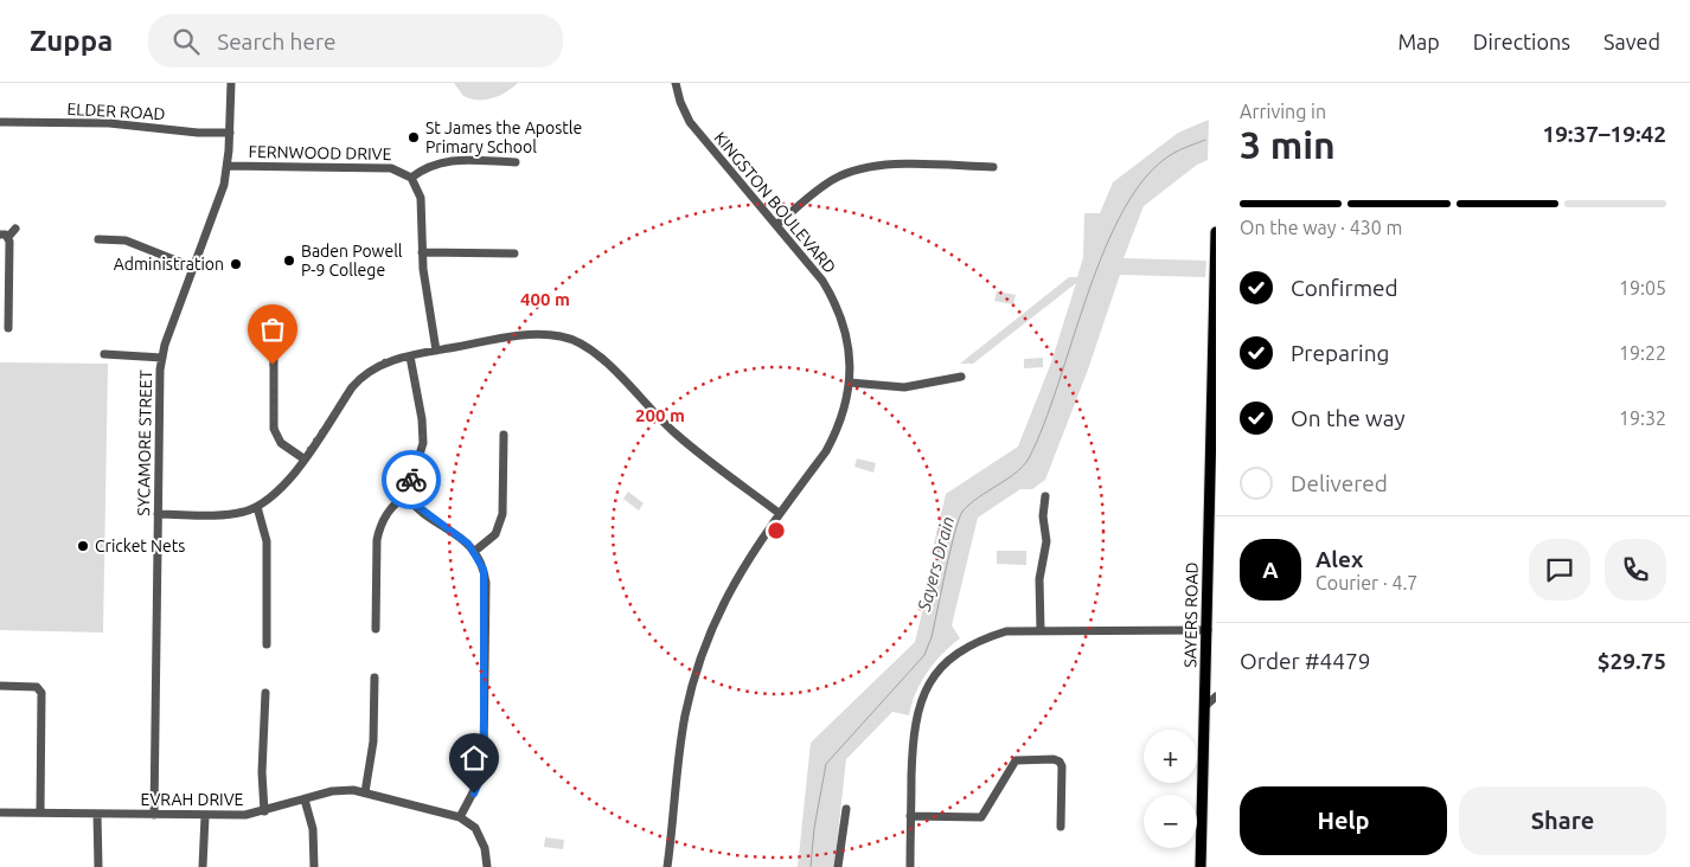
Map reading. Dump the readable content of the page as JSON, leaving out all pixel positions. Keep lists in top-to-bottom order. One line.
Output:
{"streets":{"main road":["SAYERS ROAD"],"street":["ELDER ROAD","FERNWOOD DRIVE","KINGSTON BOULEVARD","SYCAMORE STREET","EVRAH DRIVE"]},"crossings":[["ELDER ROAD","SYCAMORE STREET"],["FERNWOOD DRIVE","SYCAMORE STREET"],["SYCAMORE STREET","EVRAH DRIVE"]],"water":["Sayers Drain"],"places":["St James the Apostle Primary School","Baden Powell P-9 College","Administration","Cricket Nets"],"page":{"header":"Zuppa","search":"Search here","nav":["Map","Directions","Saved"],"heading":["3 min","Arriving in","19:37–19:42"],"panel":["Alex","Courier · 4.7","Order #4479","$29.75"],"bar":"On the way · 430 m","list":[["Confirmed","19:05"],["Preparing","19:22"],["On the way","19:32"],"Delivered"],"round":"A","map_buttons":["+","−"],"buttons":["Help","Share"]},"rings":["400 m","200 m"]}
